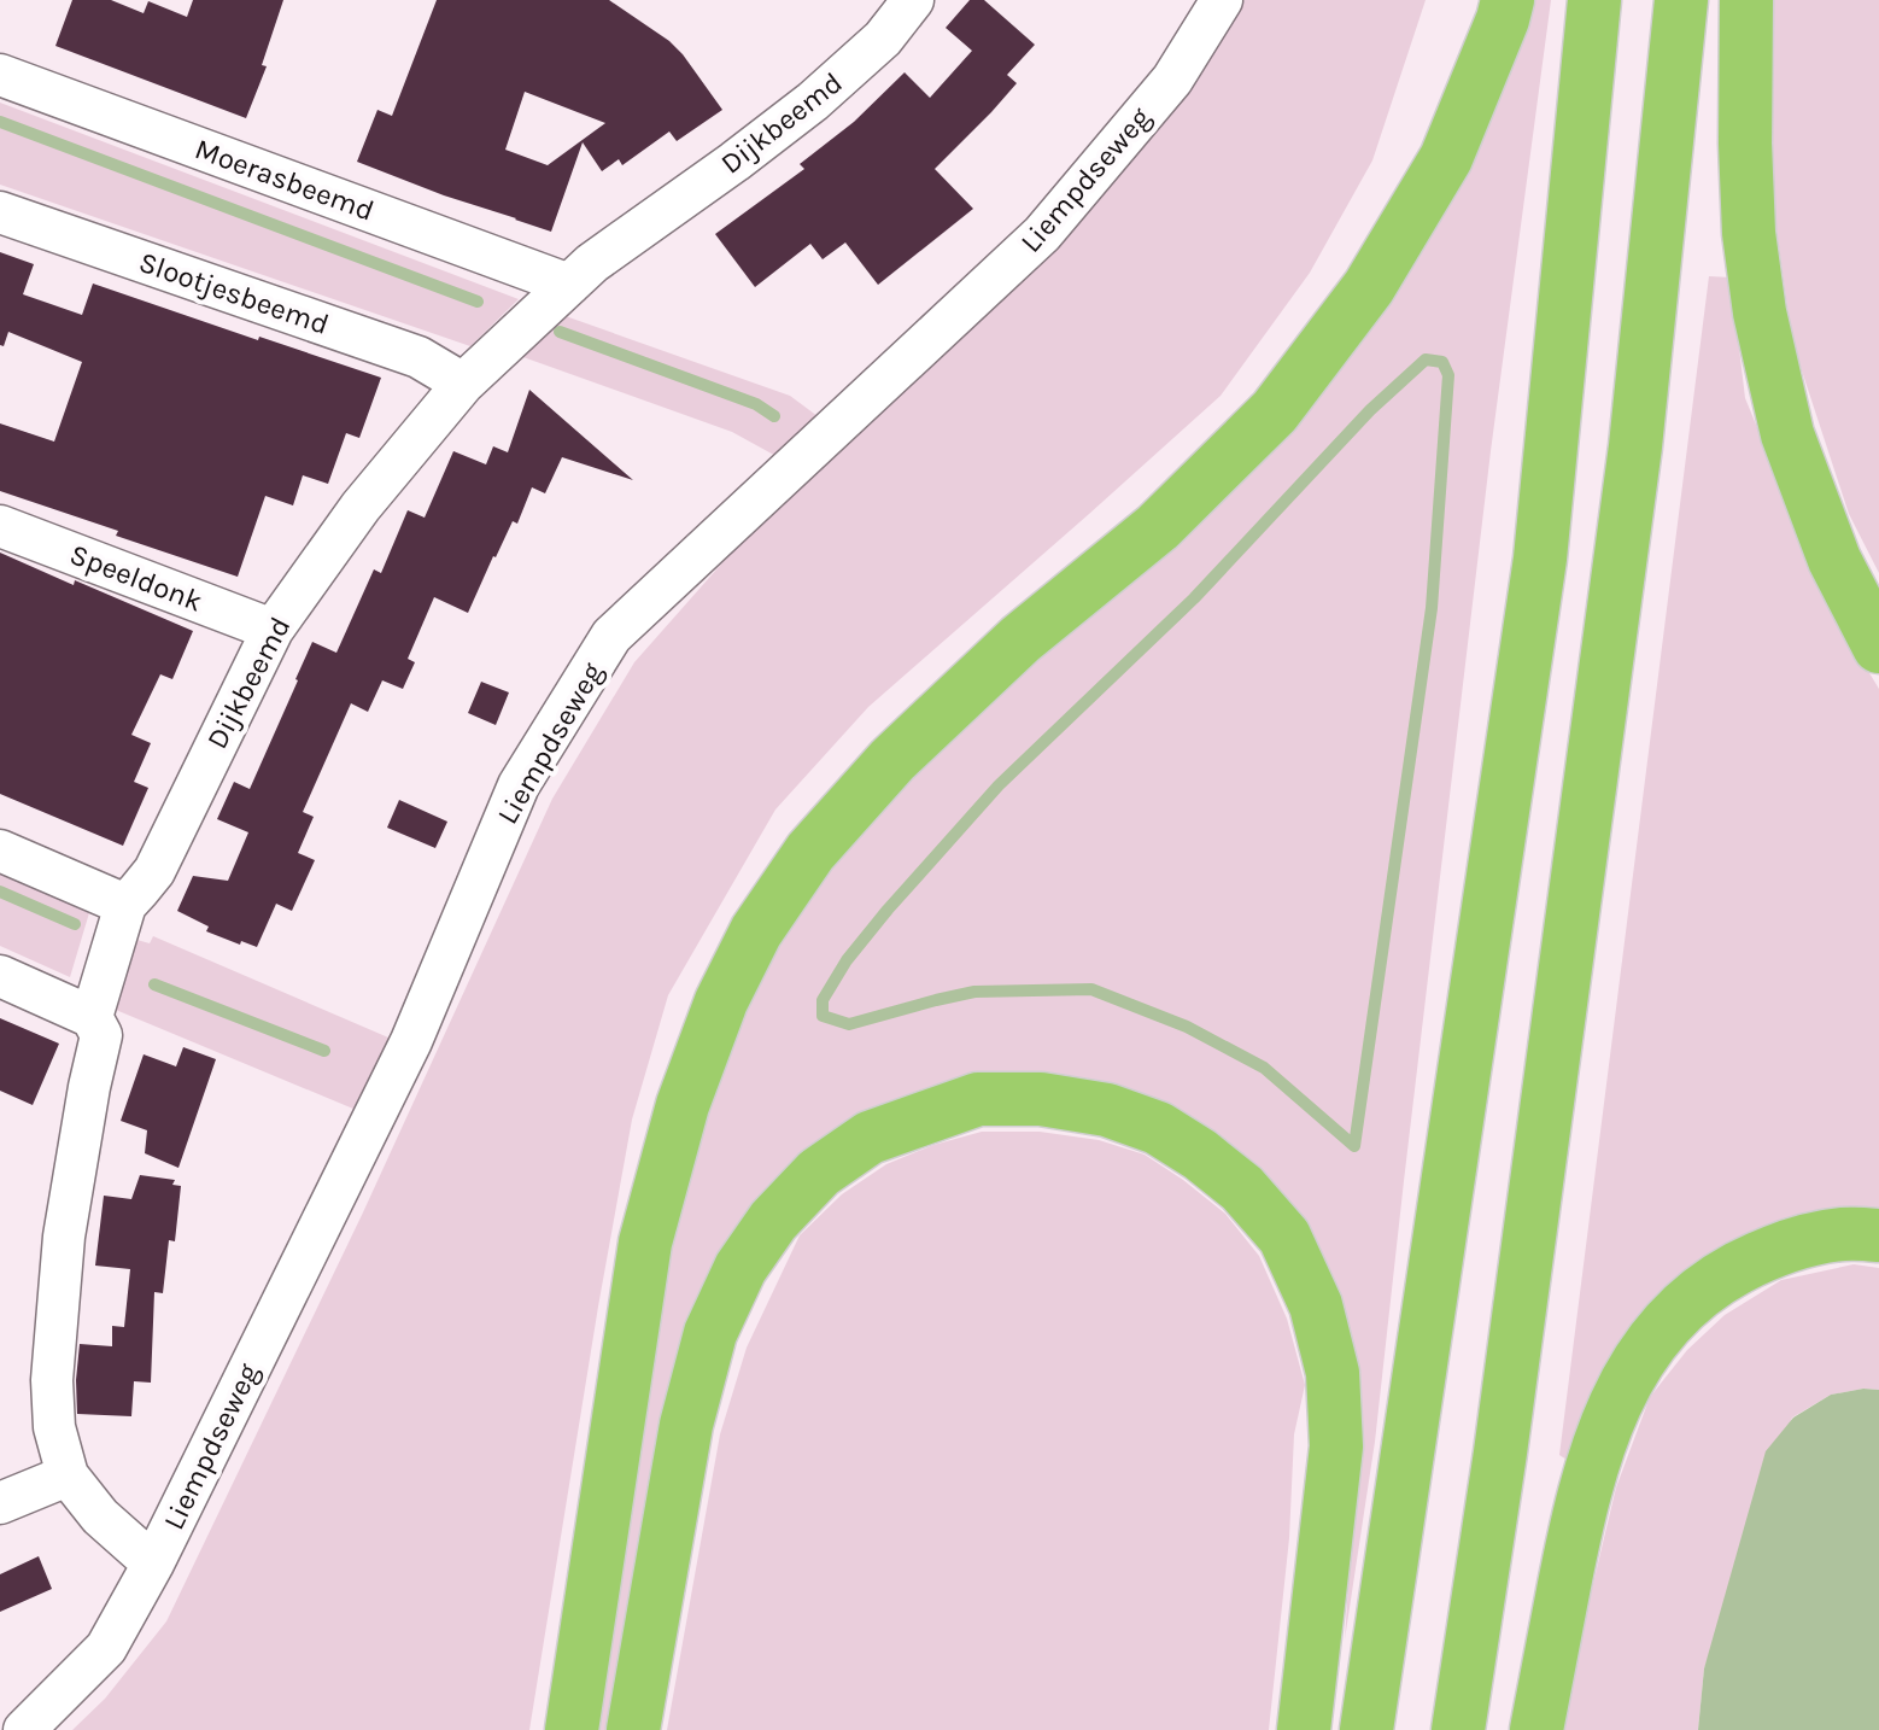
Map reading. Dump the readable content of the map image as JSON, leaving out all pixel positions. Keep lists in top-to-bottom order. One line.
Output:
{"streets":{"street":["Dijkbeemd","Moerasbeemd","Liempdseweg","Slootjesbeemd","Speeldonk"]},"crossings":[["Dijkbeemd","Moerasbeemd"],["Dijkbeemd","Liempdseweg"],["Dijkbeemd","Slootjesbeemd"],["Dijkbeemd","Speeldonk"]]}
